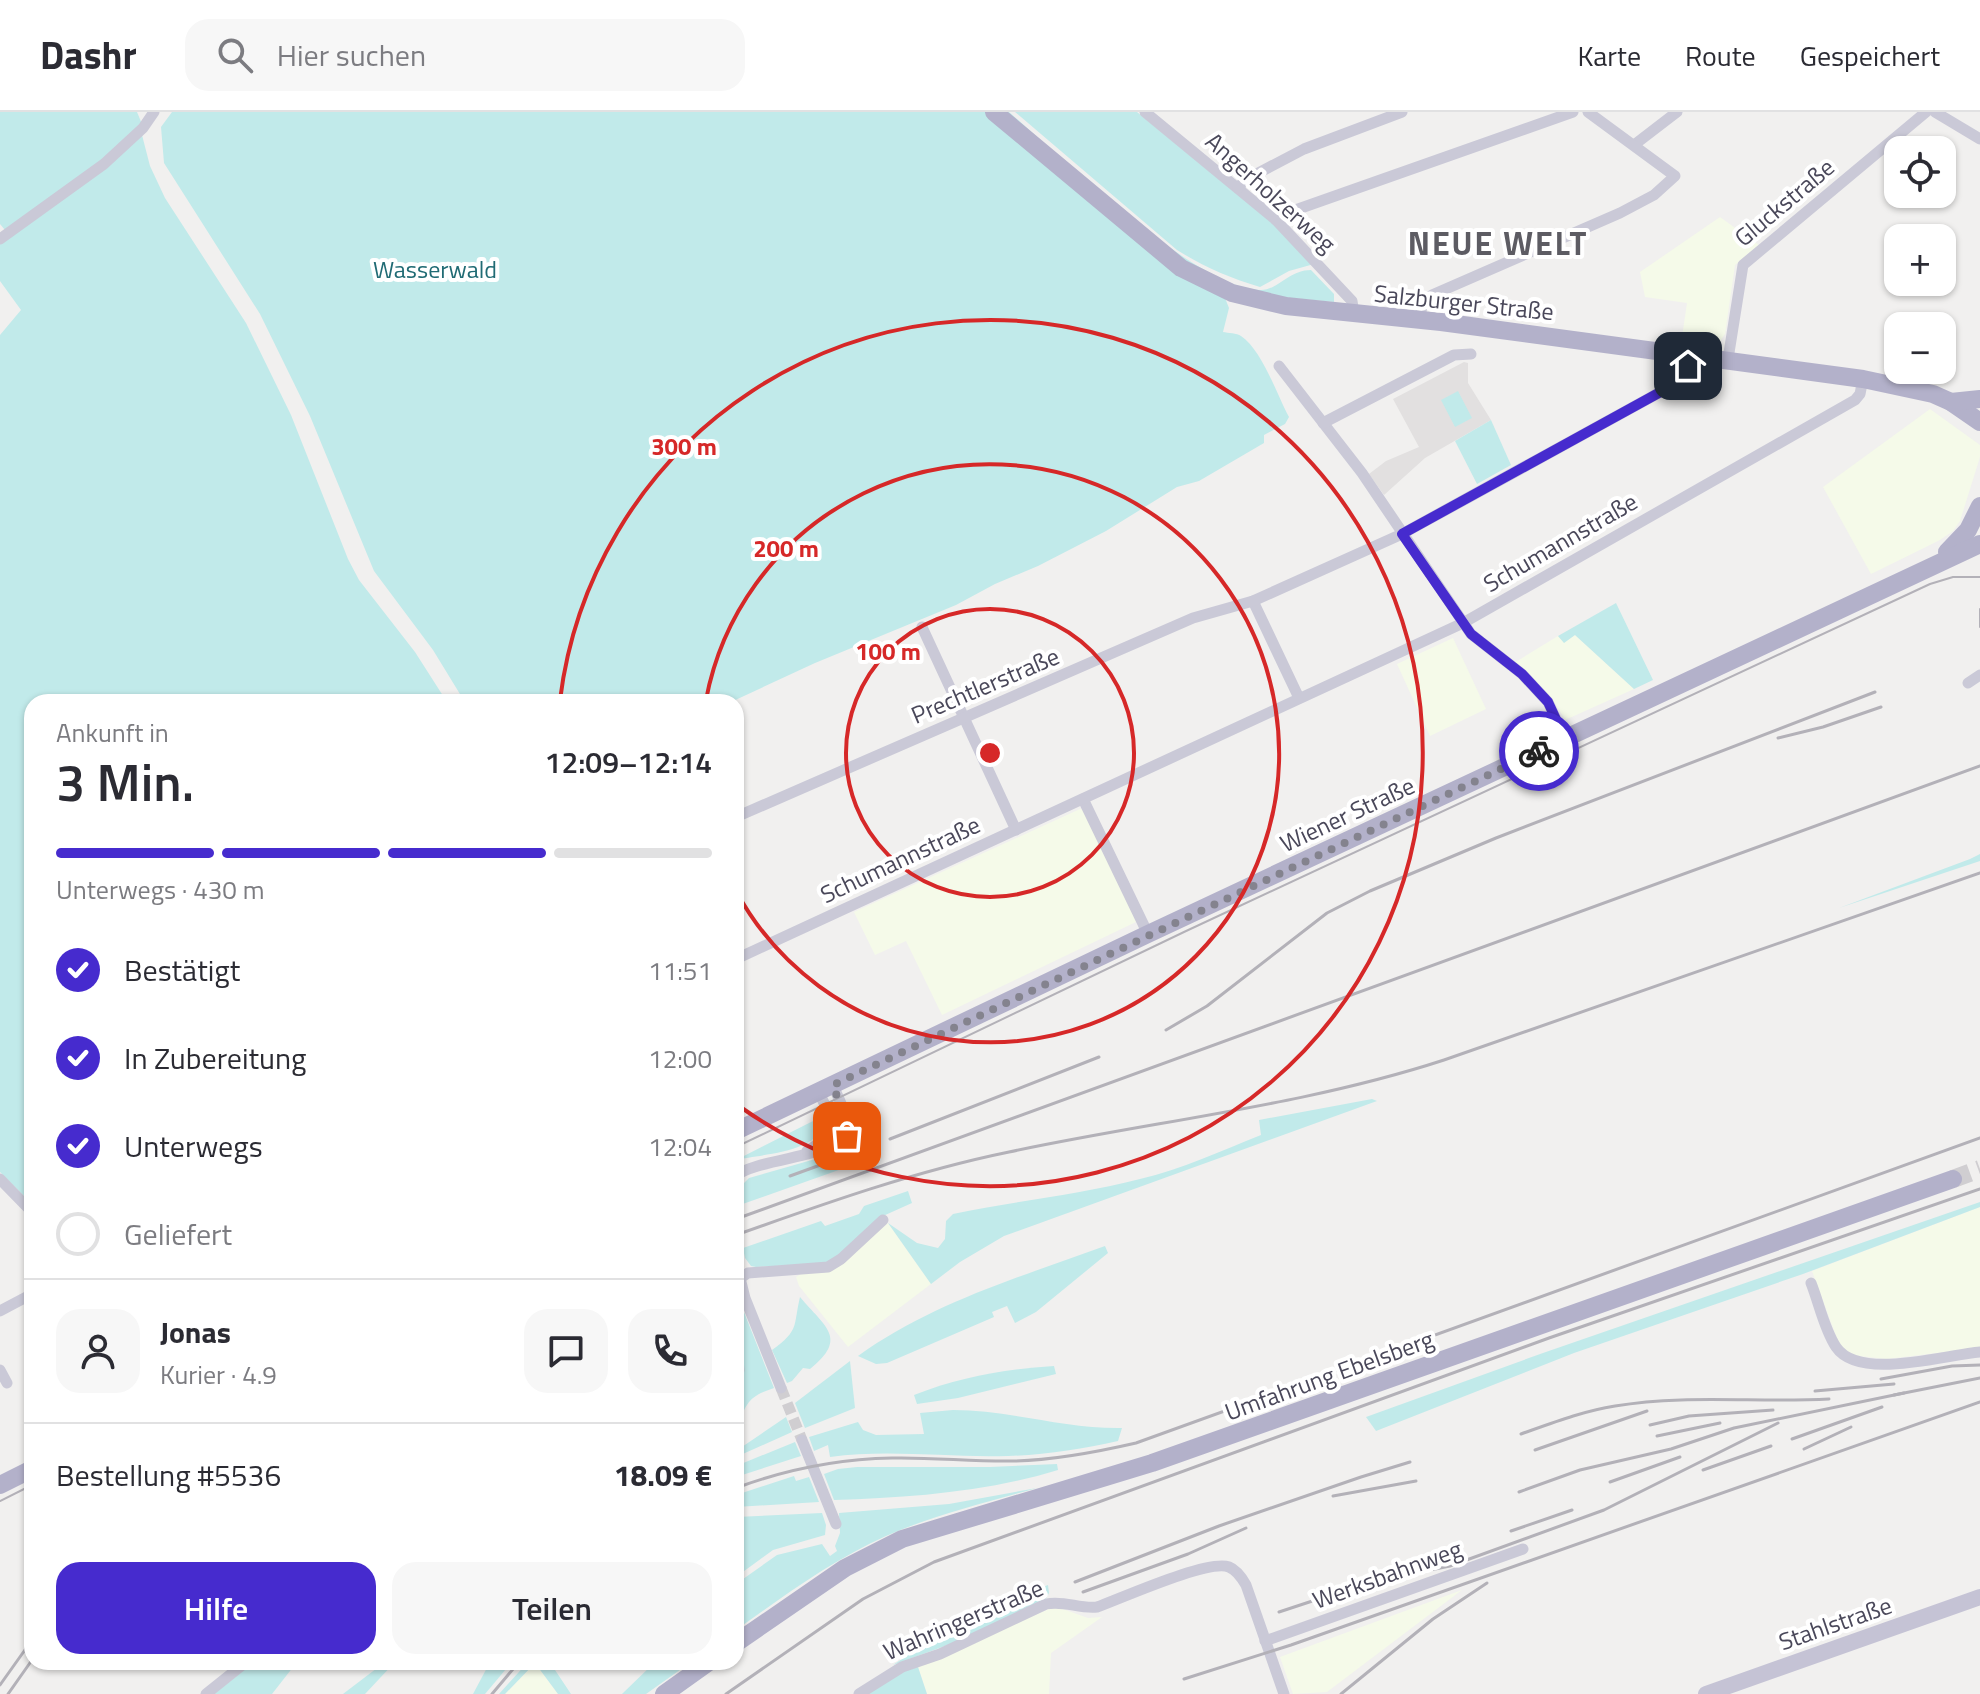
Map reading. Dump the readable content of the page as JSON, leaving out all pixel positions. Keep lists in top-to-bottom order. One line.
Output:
{"streets":{"main road":["Salzburger Straße","Wiener Straße","Umfahrung Ebelsberg"],"street":["Angerholzerweg","Gluckstraße","Schumannstraße","Prechtlerstraße","Werksbahnweg","Wahringerstraße","Stahlstraße"]},"crossings":[["Angerholzerweg","Salzburger Straße"],["Gluckstraße","Salzburger Straße"],["Salzburger Straße","Schumannstraße"],["Salzburger Straße","Prechtlerstraße"],["Werksbahnweg","Wahringerstraße"]],"districts":["NEUE WELT"],"parks":["Wasserwald"],"page":{"header":"Dashr","search":"Hier suchen","nav":["Karte","Route","Gespeichert"],"map_buttons":["+","−"],"heading":["3 Min.","Ankunft in","12:09–12:14"],"panel":["Jonas","Kurier · 4.9","Bestellung #5536","18.09 €"],"bar":"Unterwegs · 430 m","list":[["Bestätigt","11:51"],["In Zubereitung","12:00"],["Unterwegs","12:04"],"Geliefert"],"buttons":["Hilfe","Teilen"]},"rings":["300 m","200 m","100 m"]}
